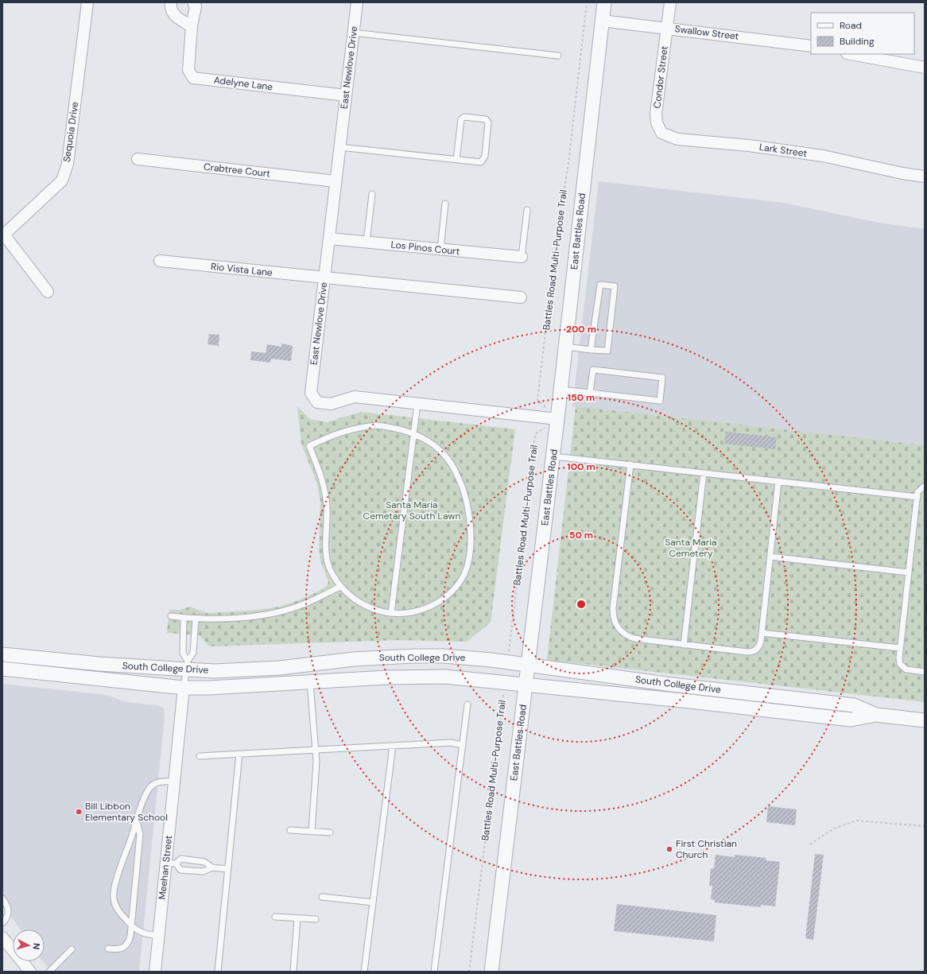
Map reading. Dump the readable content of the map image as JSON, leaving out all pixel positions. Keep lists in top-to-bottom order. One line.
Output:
{"streets":{"street":["Swallow Street","East Newlove Drive","Condor Street","Adelyne Lane","Sequoia Drive","Lark Street","Crabtree Court","East Battles Road","Los Pinos Court","Rio Vista Lane","South College Drive","Meehan Street"],"path":["Battles Road Multi-Purpose Trail"]},"crossings":[["Swallow Street","Condor Street"],["Swallow Street","East Battles Road"],["East Newlove Drive","Adelyne Lane"],["East Newlove Drive","Crabtree Court"],["East Newlove Drive","East Battles Road"],["East Newlove Drive","Los Pinos Court"],["East Newlove Drive","Battles Road Multi-Purpose Trail"],["East Newlove Drive","Rio Vista Lane"],["Condor Street","Lark Street"],["East Battles Road","Battles Road Multi-Purpose Trail"],["East Battles Road","South College Drive"],["Battles Road Multi-Purpose Trail","South College Drive"],["South College Drive","Meehan Street"]],"parks":["Santa Maria Cemetary South Lawn","Santa Maria Cemetery"],"places":["Bill Libbon Elementary School","First Christian Church"],"legend":["Road","Building"],"north":"right","rings":["200 m","150 m","100 m","50 m"]}
